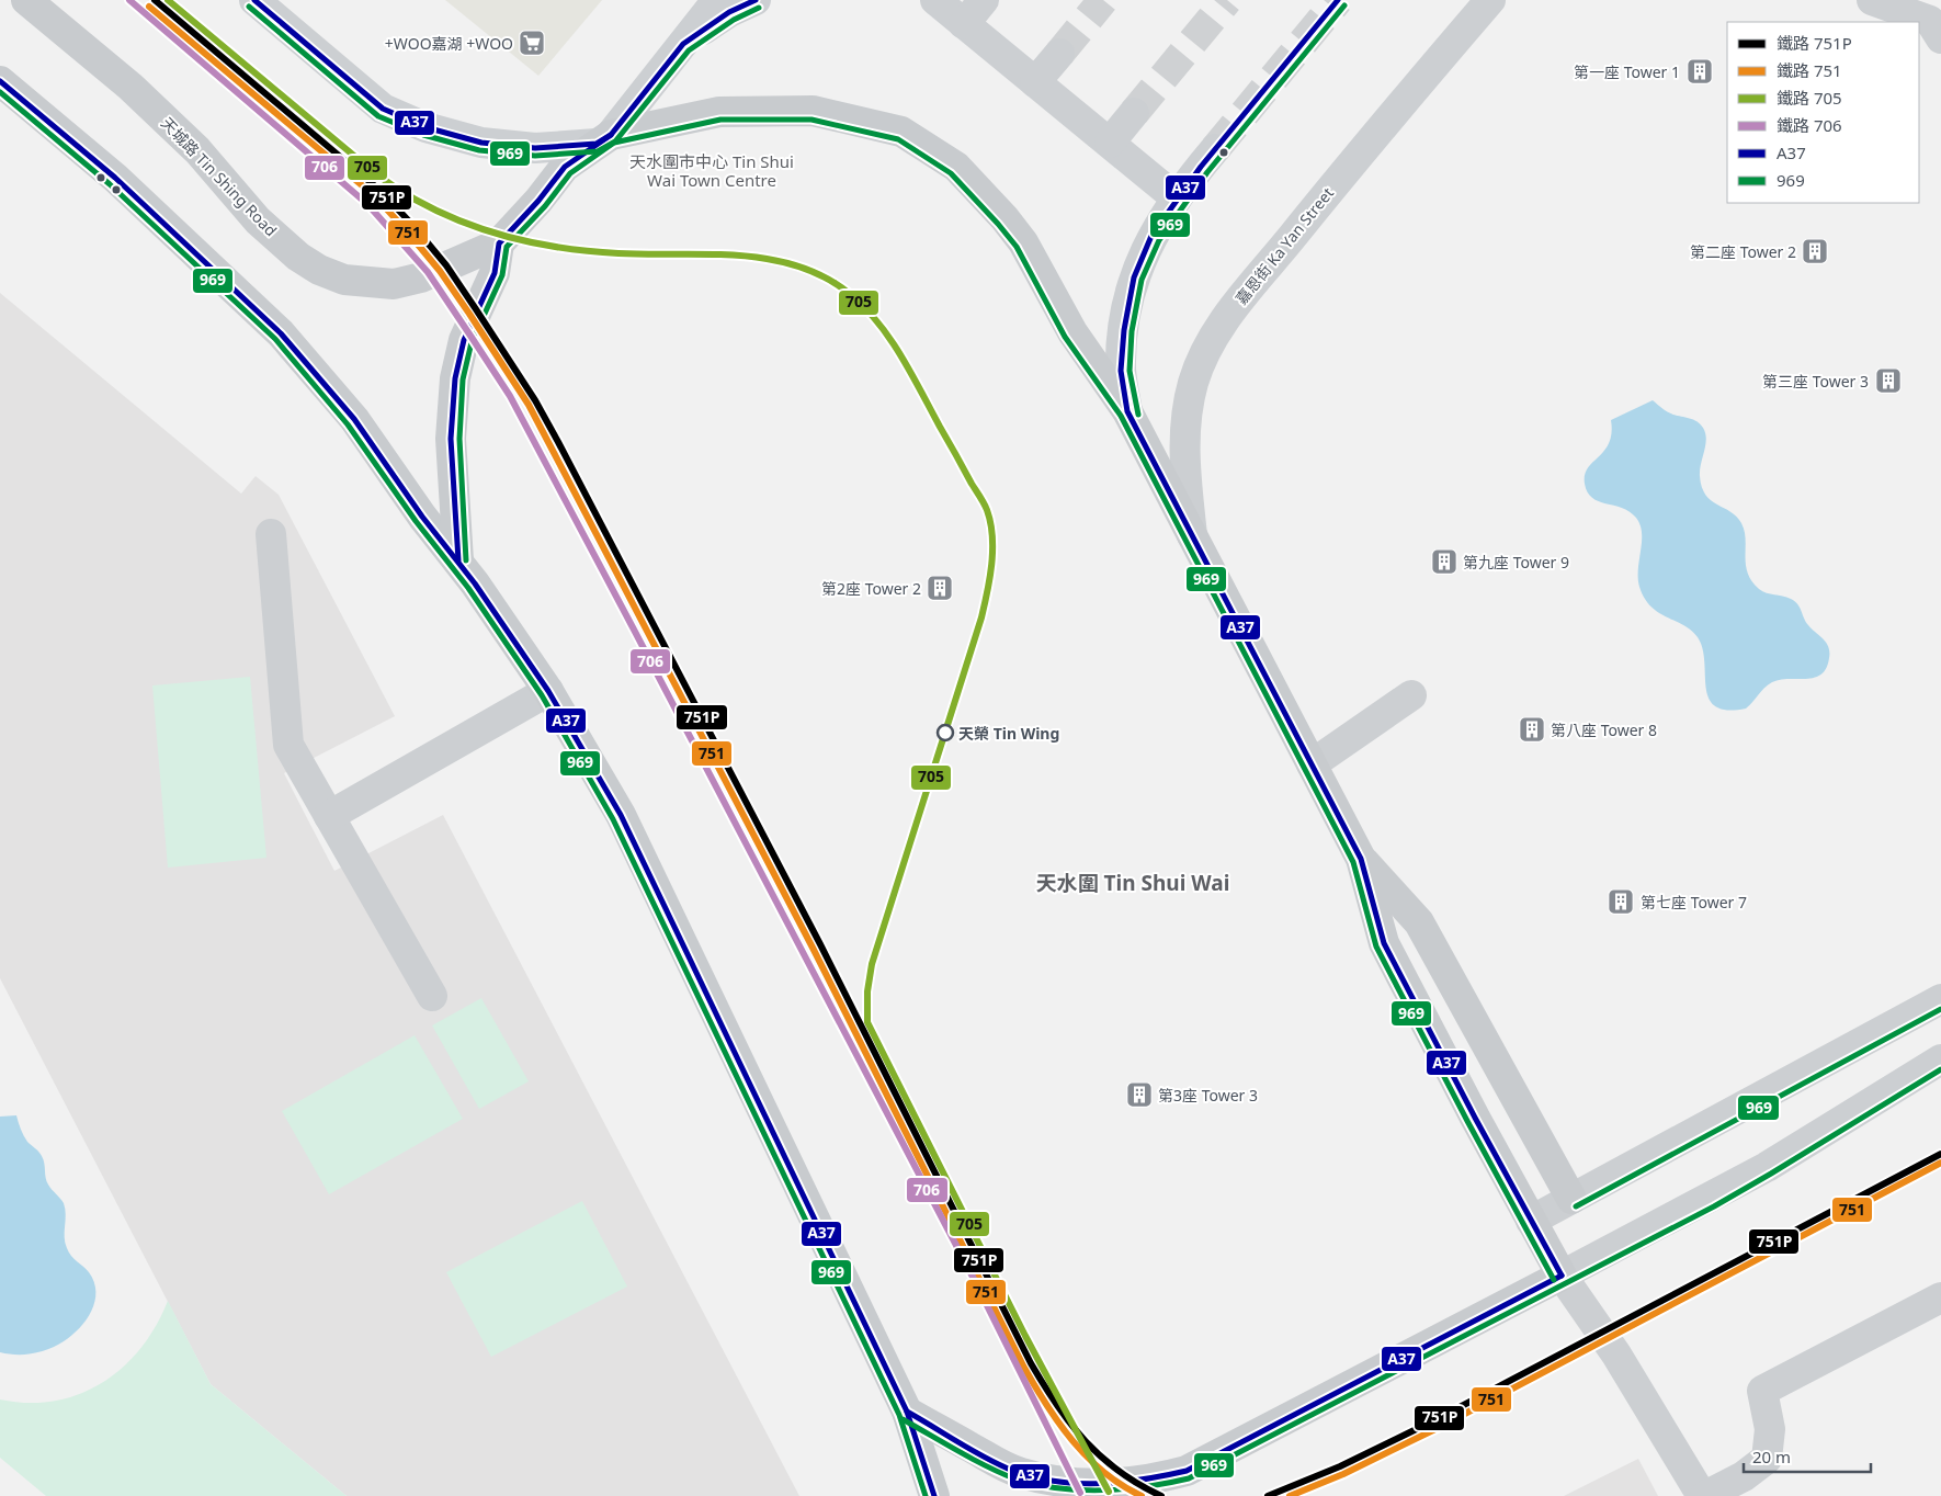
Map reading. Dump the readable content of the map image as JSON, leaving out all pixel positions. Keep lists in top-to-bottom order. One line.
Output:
{"streets":{"main road":["天城路 Tin Shing Road"],"street":["嘉恩街 Ka Yan Street"]},"districts":["天水圍市中心 Tin Shui Wai Town Centre","天水圍 Tin Shui Wai"],"places":{"supermarket":["+WOO嘉湖 +WOO"],"building":["第一座 Tower 1","第二座 Tower 2","第三座 Tower 3","第九座 Tower 9","第2座 Tower 2","第八座 Tower 8","第七座 Tower 7","第3座 Tower 3"],"other":["天榮 Tin Wing"]},"lines":["rail line 751P","rail line 705","rail line 706","transit line A37","transit line 969","rail line 751"],"legend":["鐵路 751P","鐵路 751","鐵路 705","鐵路 706","A37","969"],"scale_bar":"20 m"}
